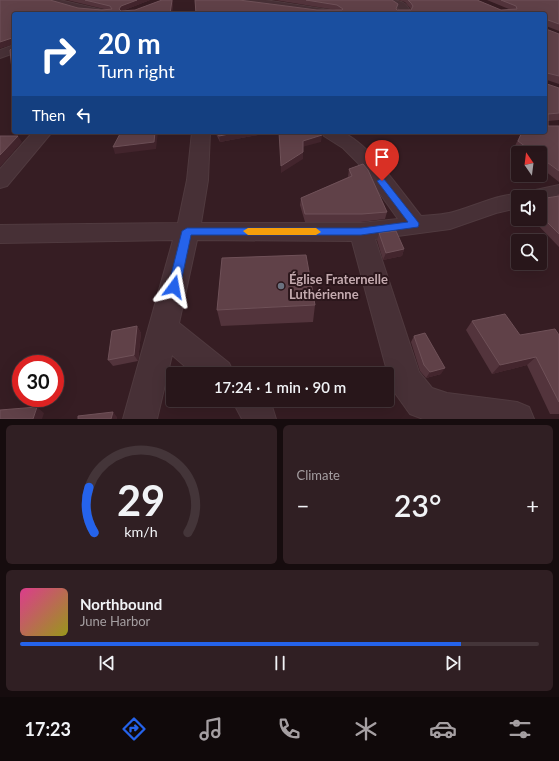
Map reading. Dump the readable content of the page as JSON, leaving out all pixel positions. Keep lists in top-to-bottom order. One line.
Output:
{"places":["Église Fraternelle Luthérienne"],"north":"top","page":{"turn":["20 m","Turn right"],"then":"Then","limit":"30","trip":"17:24 · 1 min · 90 m","tile":"Climate","heat":["−","23°","+"],"song":["Northbound","June Harbor"],"tabs":"17:23","gauge":["29","km/h"]}}
